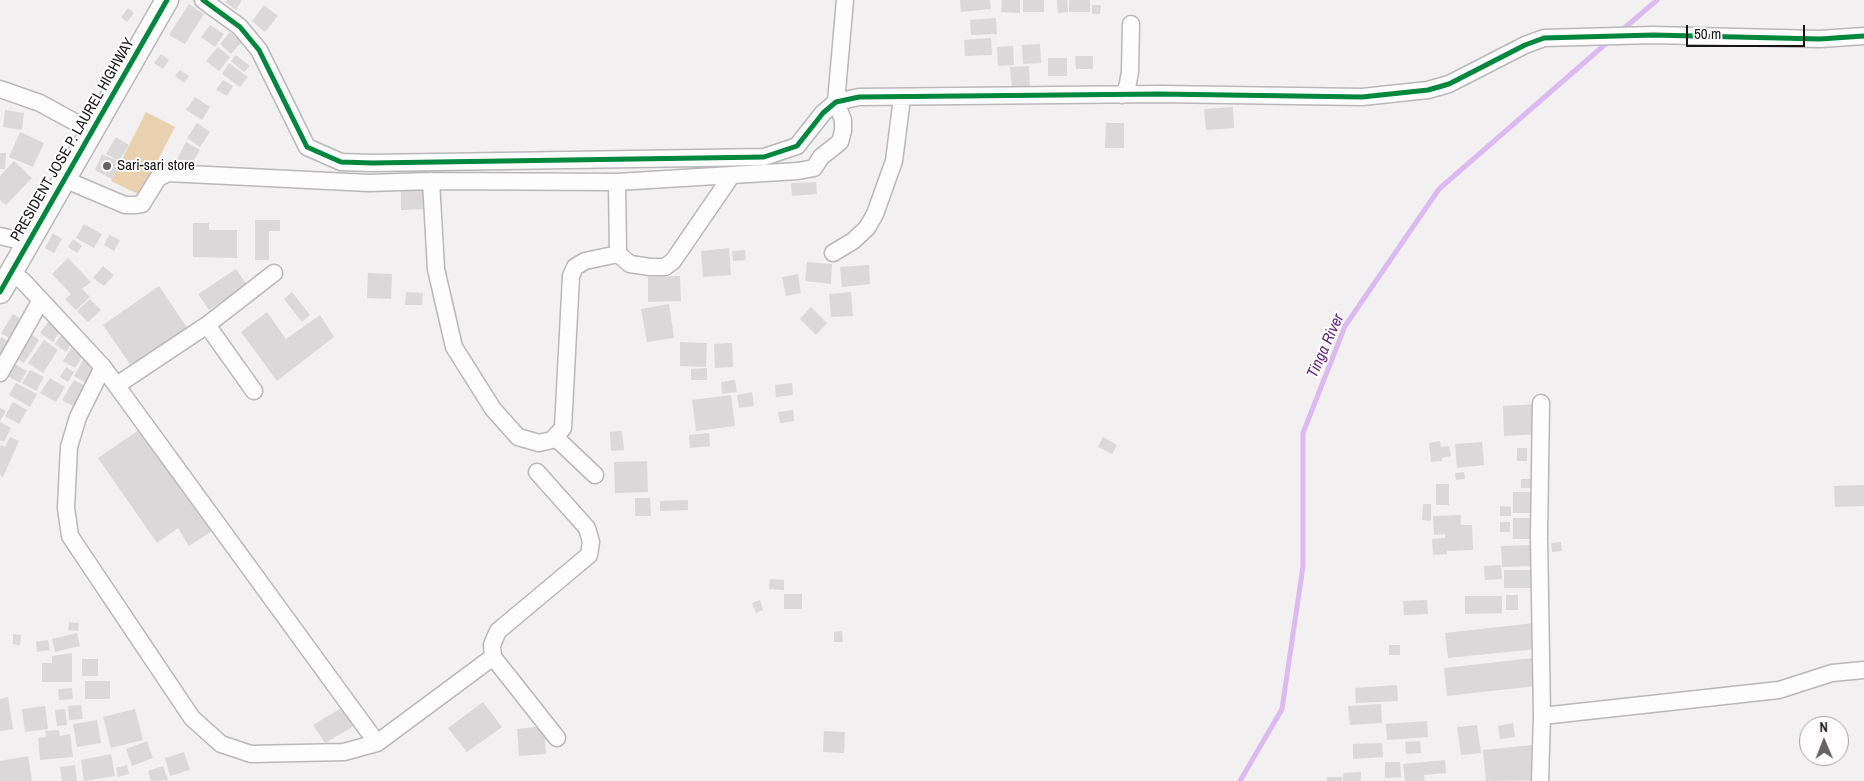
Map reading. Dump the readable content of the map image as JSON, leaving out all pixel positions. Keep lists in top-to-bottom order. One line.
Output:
{"streets":{"highway":["PRESIDENT JOSE P. LAUREL HIGHWAY"]},"water":["Tinga River"],"places":["Sari-sari store"],"scale_bar":"50 m","north":"top"}
